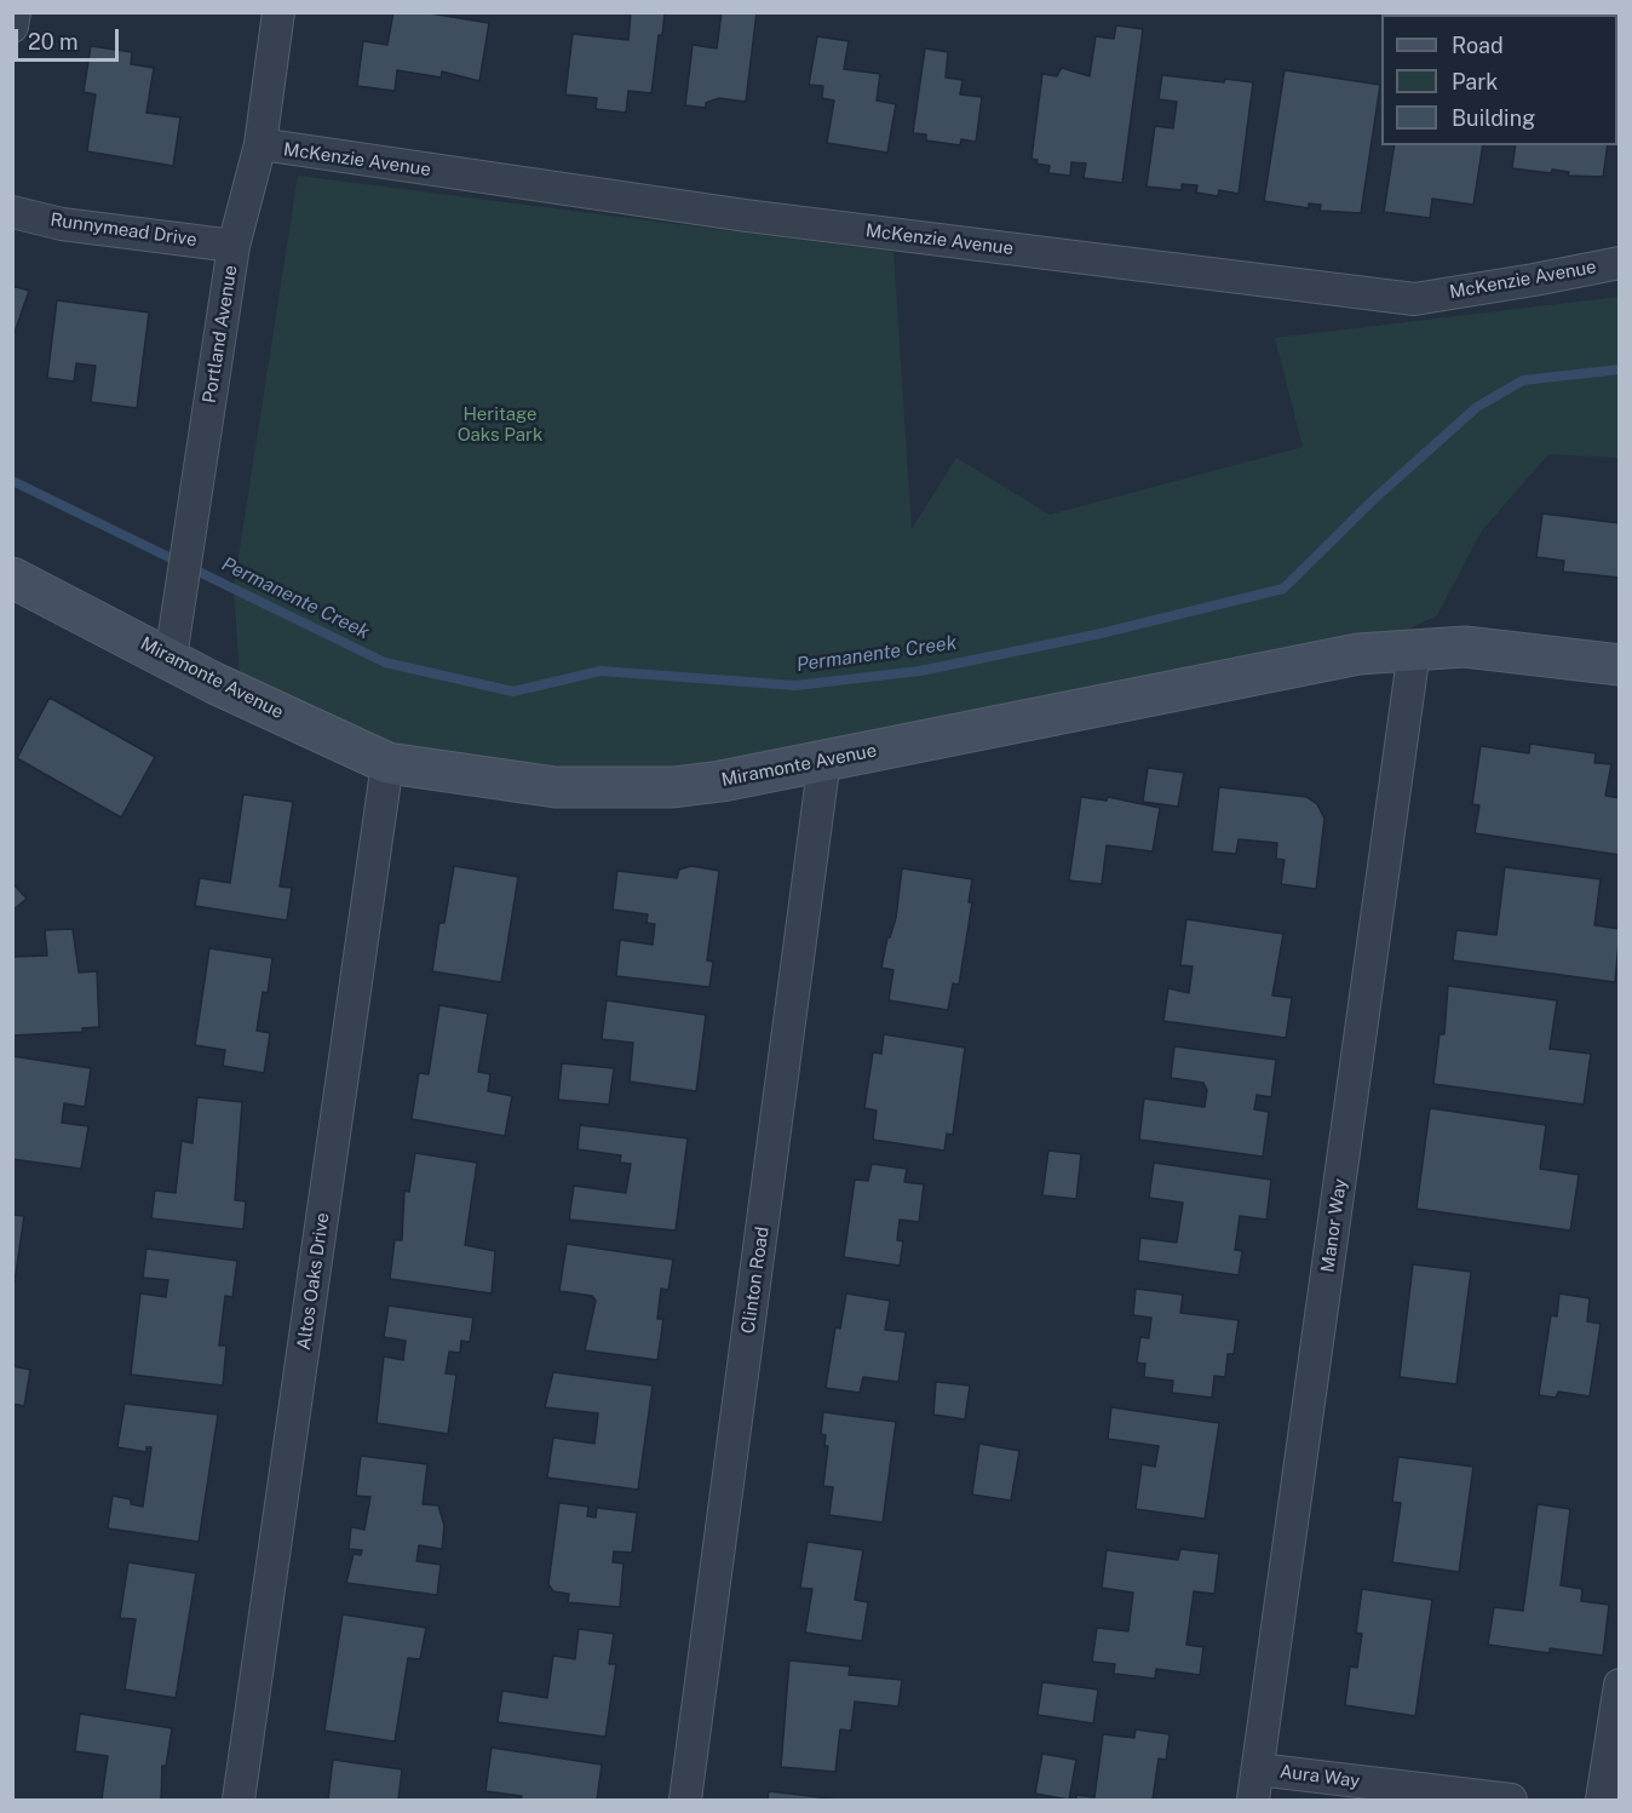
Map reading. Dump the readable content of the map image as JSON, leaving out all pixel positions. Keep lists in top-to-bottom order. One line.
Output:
{"streets":{"street":["McKenzie Avenue","Runnymead Drive","Portland Avenue","Miramonte Avenue","Manor Way","Clinton Road","Altos Oaks Drive","Aura Way"]},"crossings":[["McKenzie Avenue","Portland Avenue"],["Runnymead Drive","Portland Avenue"],["Portland Avenue","Miramonte Avenue"],["Miramonte Avenue","Manor Way"],["Miramonte Avenue","Clinton Road"],["Miramonte Avenue","Altos Oaks Drive"],["Manor Way","Aura Way"]],"water":["Permanente Creek"],"parks":["Heritage Oaks Park"],"legend":["Road","Park","Building"],"scale_bar":"20 m"}
